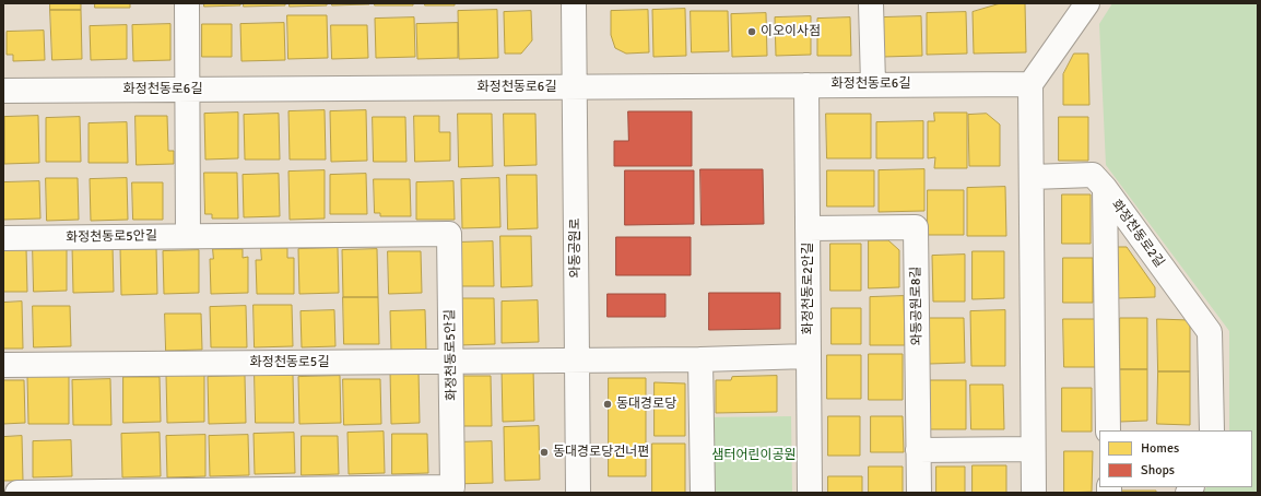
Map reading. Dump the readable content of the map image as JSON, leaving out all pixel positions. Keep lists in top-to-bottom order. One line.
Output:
{"streets":{"street":["화정천동로6길","화정천동로2길","화정천동로5안길","와동공원로","화정천동로2안길","와동공원로8길","화정천동로5길"]},"crossings":[["화정천동로6길","와동공원로"],["화정천동로6길","화정천동로2안길"],["화정천동로5안길","화정천동로5길"],["와동공원로","화정천동로5길"],["화정천동로2안길","와동공원로8길"]],"parks":["샘터어린이공원"],"places":["이오이사점","동대경로당","동대경로당건너편"],"legend":["Homes","Shops"]}
